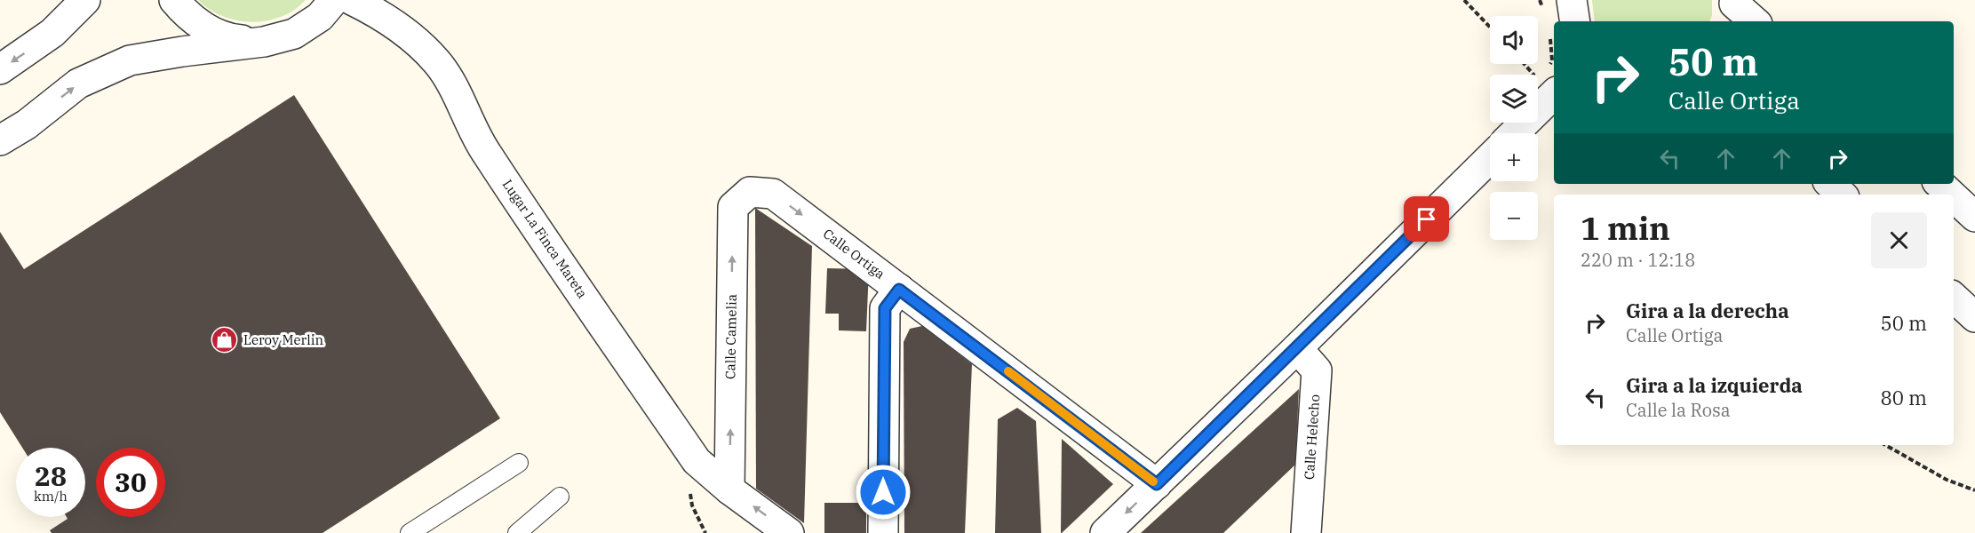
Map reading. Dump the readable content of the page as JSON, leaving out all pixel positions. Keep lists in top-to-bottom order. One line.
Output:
{"streets":{"street":["Lugar La Finca Mareta","Calle Ortiga","Calle Camelia","Calle Helecho"]},"crossings":[["Lugar La Finca Mareta","Calle Camelia"],["Calle Ortiga","Calle Camelia"]],"one_way":["Calle Ortiga"],"places":{"shop":["Leroy Merlin"]},"page":{"map_buttons":["+","−"],"turn":["50 m","Calle Ortiga"],"heading":["1 min","220 m · 12:18"],"list":[{"name":"Gira a la derecha","note":"Calle Ortiga","value":"50 m"},{"name":"Gira a la izquierda","note":"Calle la Rosa","value":"80 m"}],"speed":"28 km/h","limit":"30"}}
